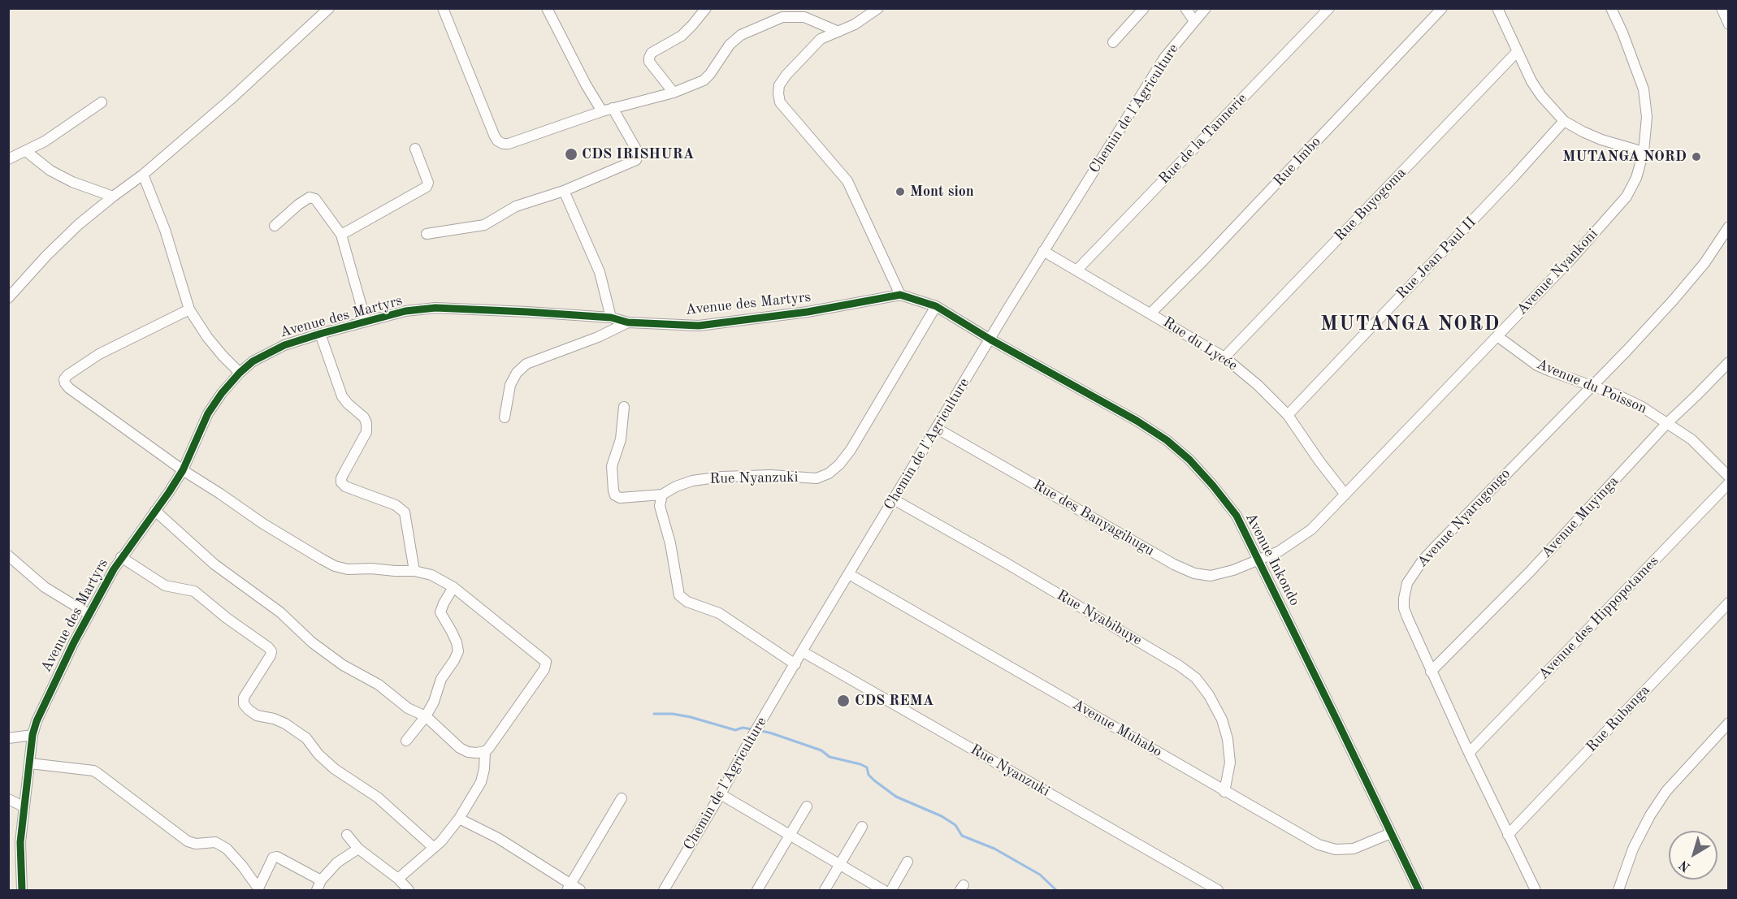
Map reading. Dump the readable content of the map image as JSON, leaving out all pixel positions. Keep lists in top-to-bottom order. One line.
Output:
{"streets":{"street":["Chemin de l'Agriculture","Rue de la Tannerie","Rue Imbo","Rue Buyogoma","Rue Jean Paul II","Avenue Nyankoni","Avenue des Martyrs","Rue du Lycée","Avenue du Poisson","Rue Nyanzuki","Avenue Muyinga","Rue des Banyagihugu","Avenue Nyarugongo","Avenue Inkondo","Rue Nyabibuye","Avenue des Hippopotames","Rue Rubanga","Avenue Muhabo"]},"crossings":[["Chemin de l'Agriculture","Avenue des Martyrs"],["Chemin de l'Agriculture","Rue du Lycée"],["Chemin de l'Agriculture","Rue Nyanzuki"],["Chemin de l'Agriculture","Rue des Banyagihugu"],["Chemin de l'Agriculture","Avenue Inkondo"],["Chemin de l'Agriculture","Rue Nyabibuye"],["Chemin de l'Agriculture","Avenue Muhabo"],["Rue de la Tannerie","Rue du Lycée"],["Rue Imbo","Rue du Lycée"],["Rue Buyogoma","Rue du Lycée"],["Rue Jean Paul II","Rue du Lycée"],["Avenue Nyankoni","Rue du Lycée"],["Avenue Nyankoni","Avenue du Poisson"],["Avenue Nyankoni","Rue des Banyagihugu"],["Avenue Nyankoni","Avenue Inkondo"],["Avenue des Martyrs","Rue Nyanzuki"],["Avenue des Martyrs","Avenue Inkondo"],["Avenue du Poisson","Avenue Muyinga"],["Avenue du Poisson","Avenue Nyarugongo"],["Avenue Muyinga","Avenue Nyarugongo"],["Rue des Banyagihugu","Avenue Inkondo"],["Avenue Nyarugongo","Avenue des Hippopotames"],["Avenue Nyarugongo","Rue Rubanga"],["Avenue Inkondo","Avenue Muhabo"],["Rue Nyabibuye","Avenue Muhabo"]],"districts":["MUTANGA NORD"],"places":["CDS IRISHURA","MUTANGA NORD","Mont sion","CDS REMA"],"north":"bottom left"}
